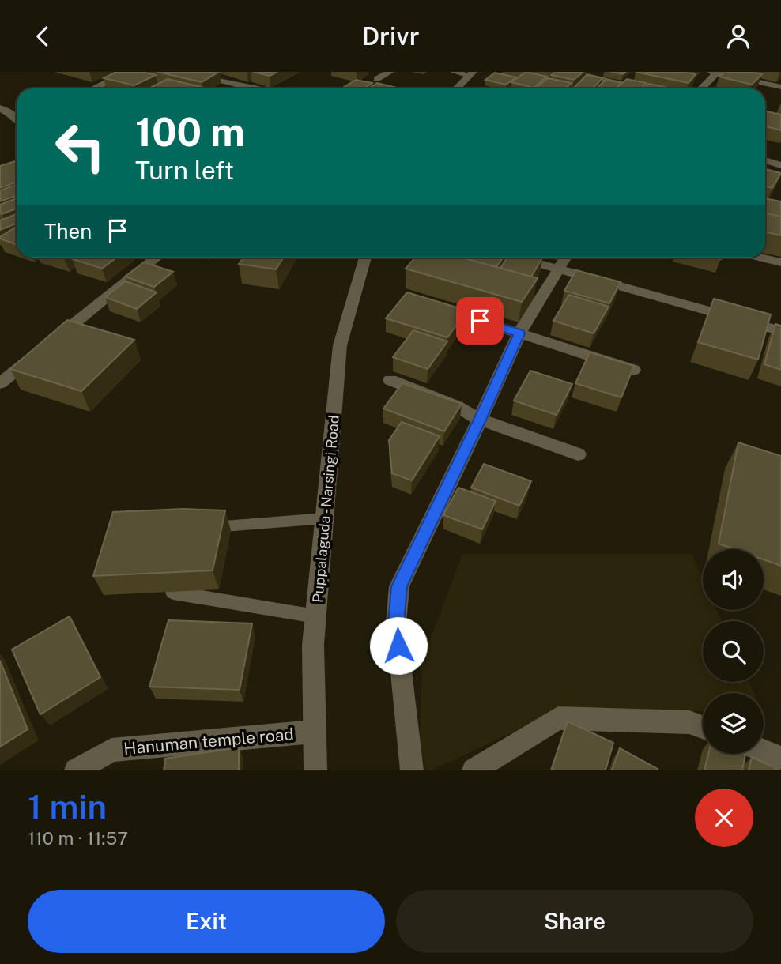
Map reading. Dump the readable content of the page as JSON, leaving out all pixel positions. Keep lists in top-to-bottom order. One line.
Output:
{"streets":{"street":["Puppalaguda - Narsingi Road","Hanuman temple road"]},"crossings":[["Puppalaguda - Narsingi Road","Hanuman temple road"]],"page":{"header":"Drivr","turn":["100 m","Turn left"],"then":"Then","heading":["1 min","110 m · 11:57"],"buttons":["Exit","Share"]}}
